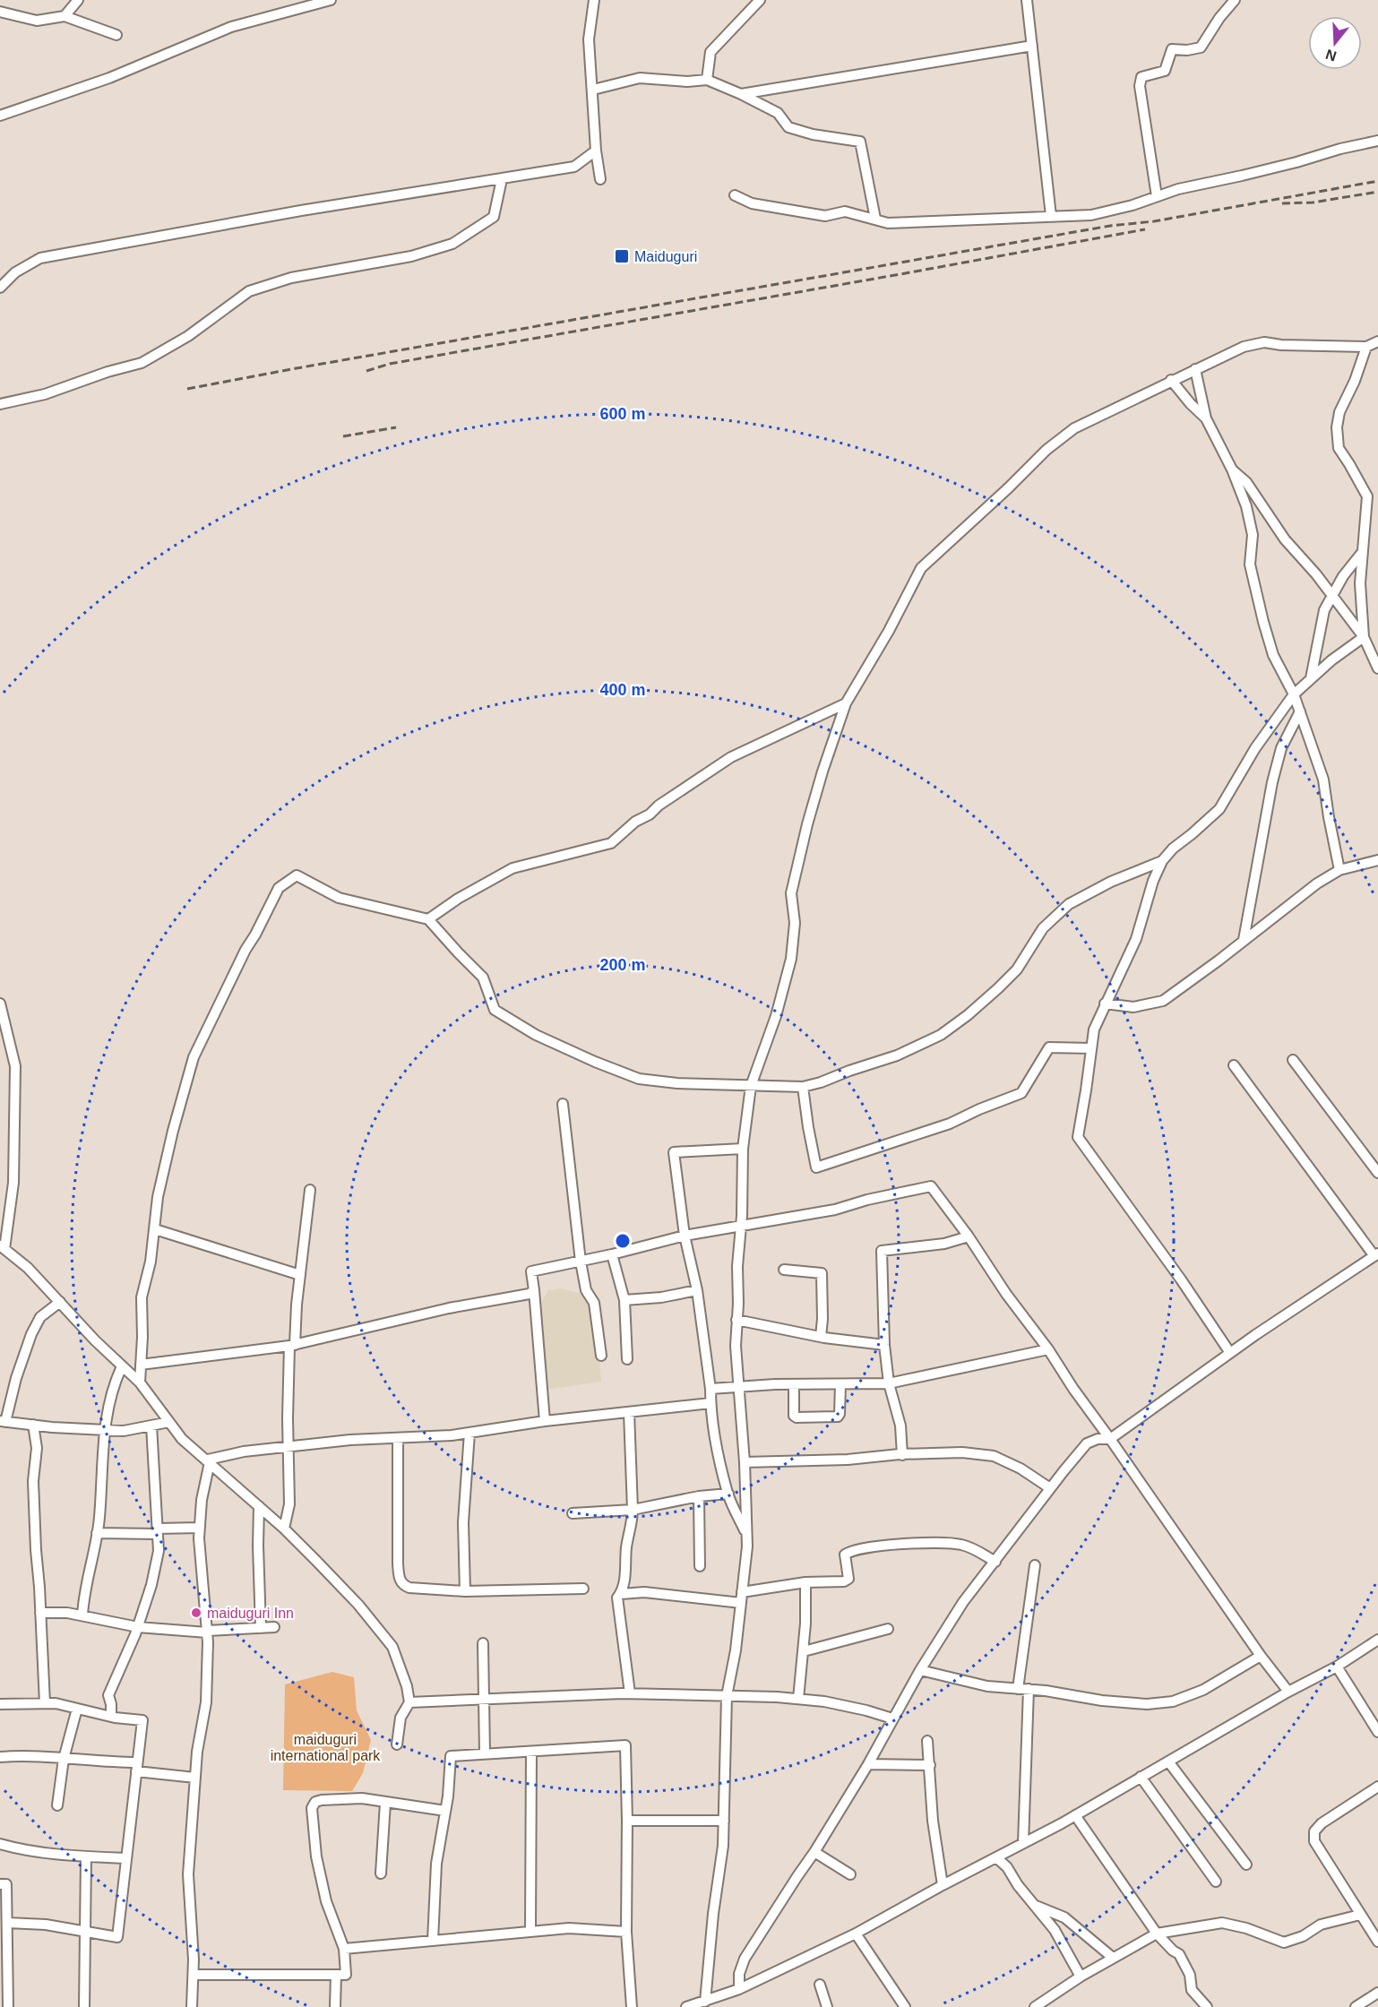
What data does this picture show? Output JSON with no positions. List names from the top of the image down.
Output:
{
  "parks": ["maiduguri international park"],
  "places": {
    "transit": ["Maiduguri"],
    "other": ["maiduguri Inn"]
  },
  "north": "bottom",
  "rings": ["600 m", "400 m", "200 m"]
}
